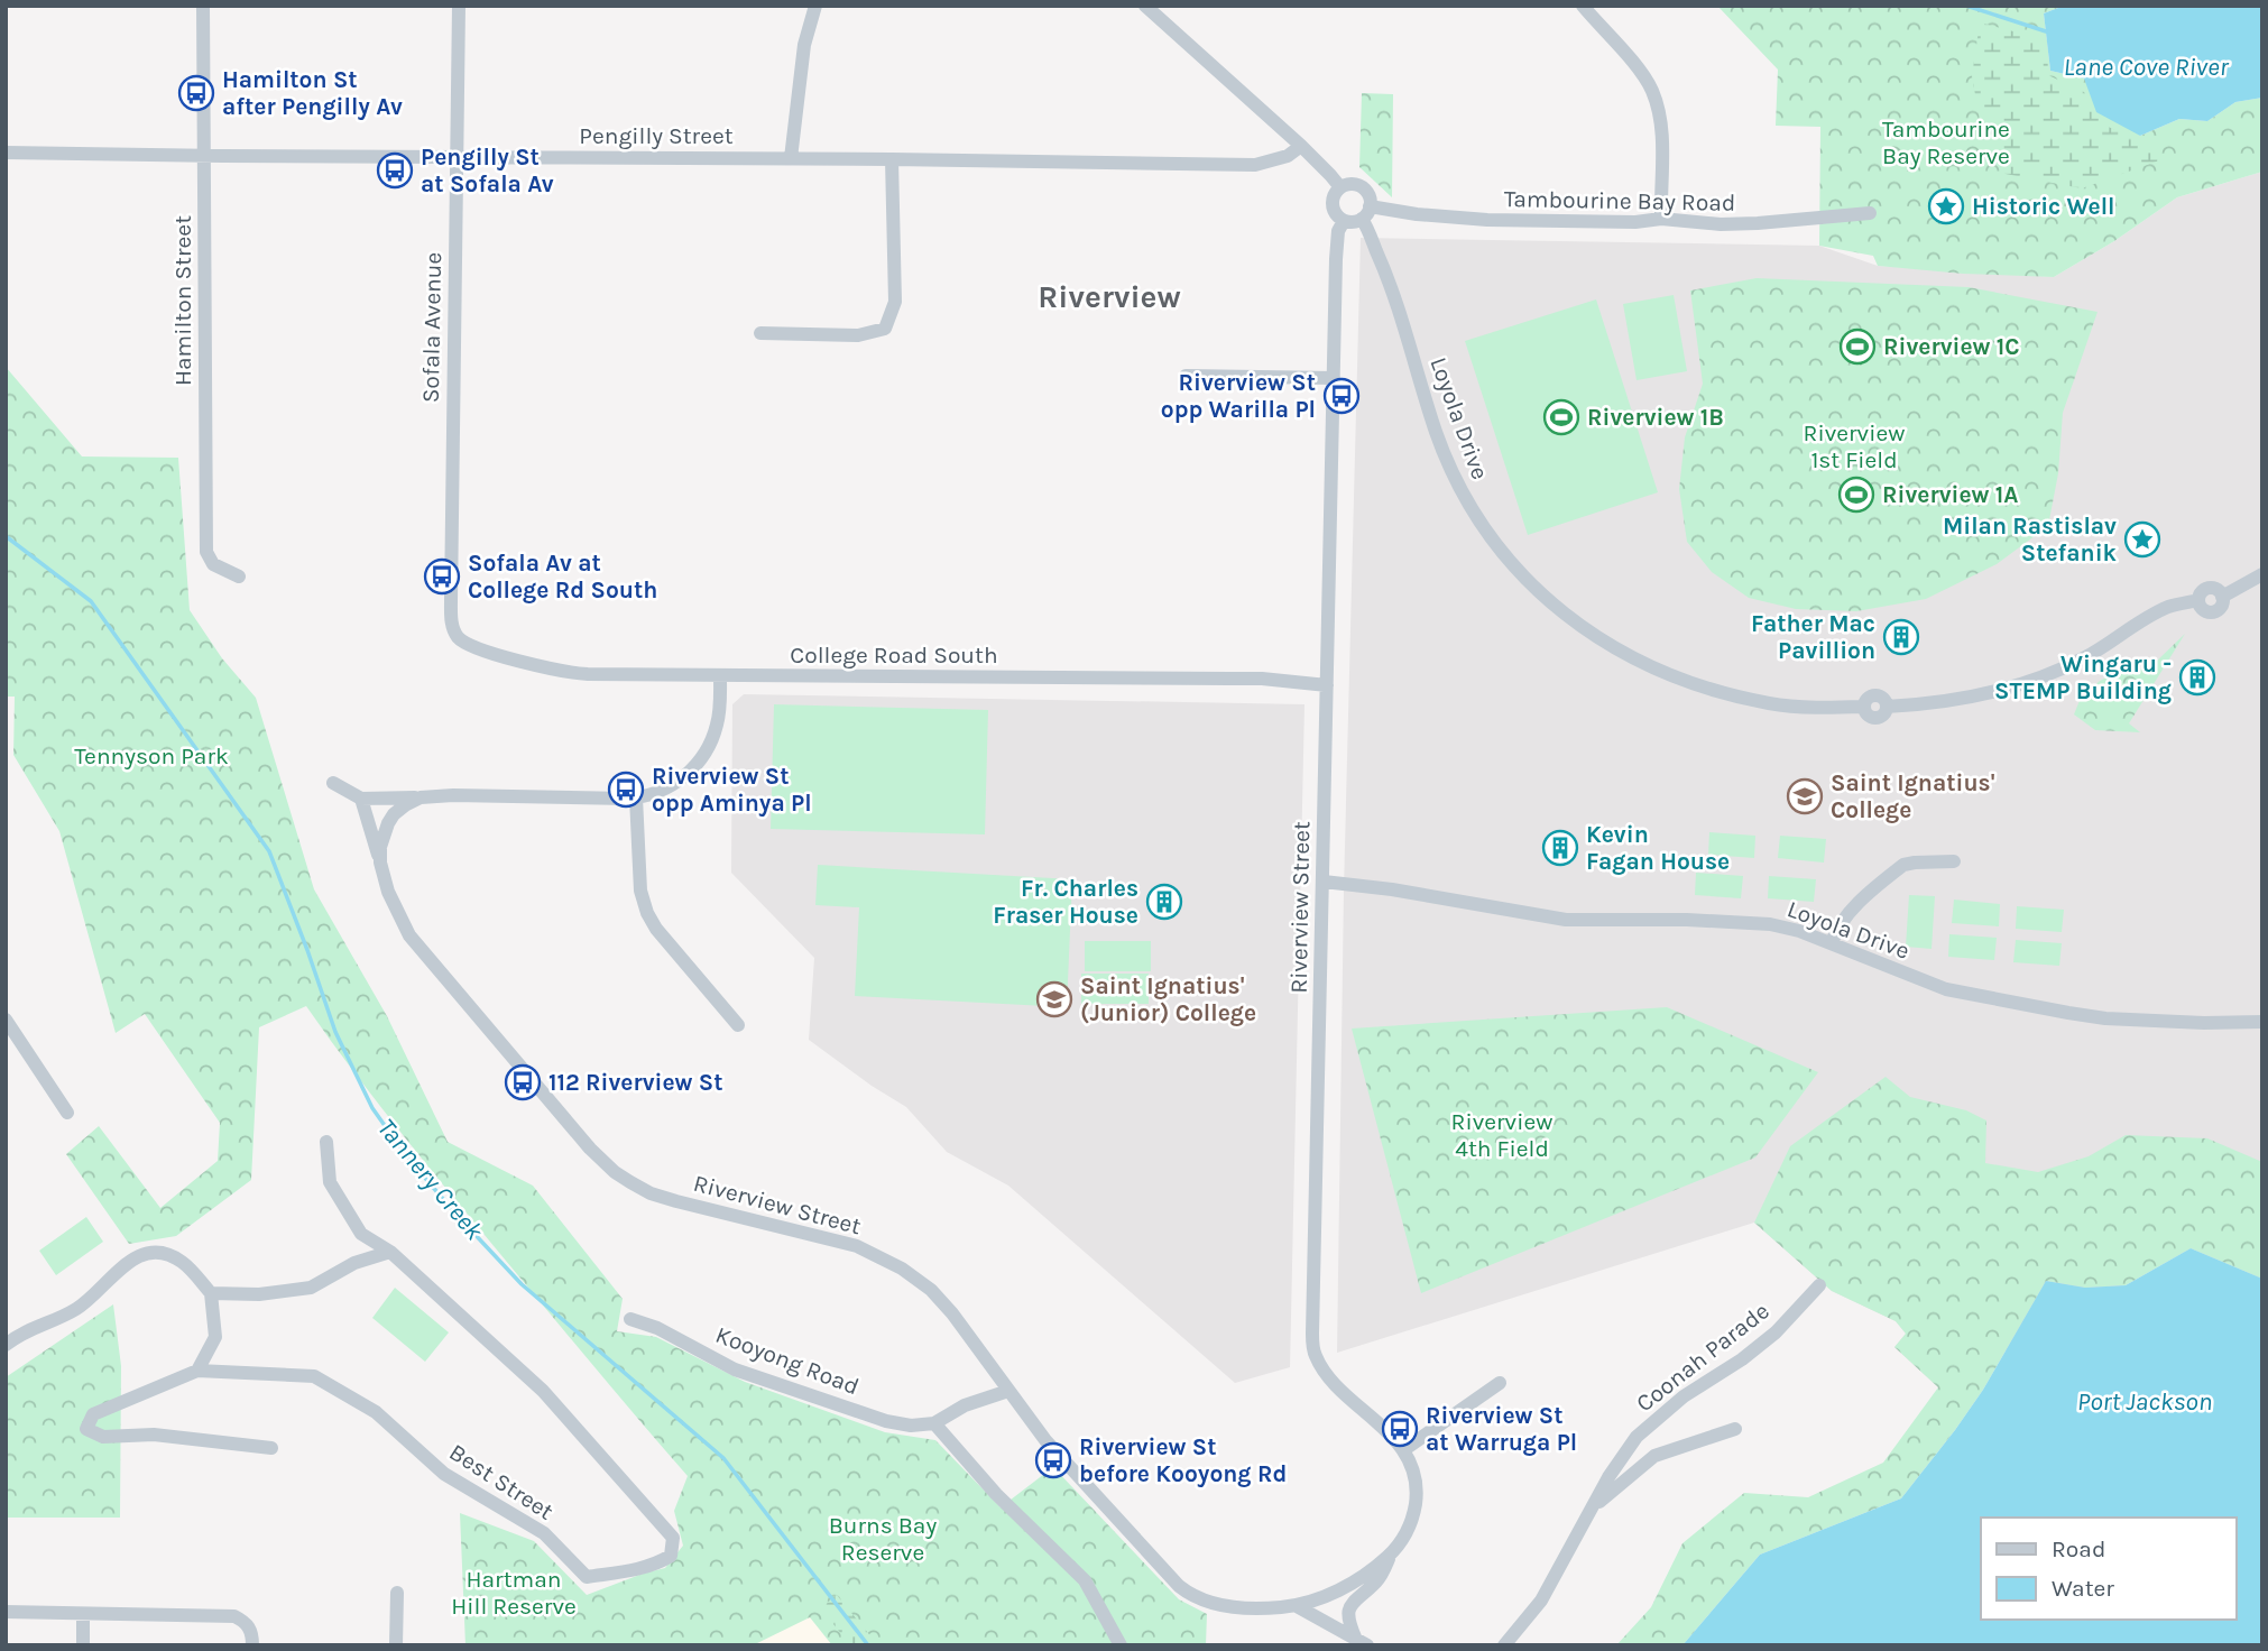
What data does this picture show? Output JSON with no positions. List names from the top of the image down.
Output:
{
  "streets": {
    "street": [
      "Pengilly Street",
      "Tambourine Bay Road",
      "Hamilton Street",
      "Sofala Avenue",
      "Loyola Drive",
      "College Road South",
      "Riverview Street",
      "Coonah Parade",
      "Kooyong Road",
      "Best Street"
    ]
  },
  "crossings": [
    ["Pengilly Street", "Hamilton Street"],
    ["Pengilly Street", "Sofala Avenue"],
    ["Tambourine Bay Road", "Loyola Drive"],
    ["Tambourine Bay Road", "Riverview Street"],
    ["Sofala Avenue", "College Road South"],
    ["Loyola Drive", "Riverview Street"],
    ["College Road South", "Riverview Street"]
  ],
  "districts": ["Riverview"],
  "water": ["Lane Cove River", "Tannery Creek", "Port Jackson"],
  "parks": [
    "Tambourine Bay Reserve",
    "Riverview 1st Field",
    "Tennyson Park",
    "Riverview 4th Field",
    "Burns Bay Reserve",
    "Hartman Hill Reserve"
  ],
  "places": {
    "bus stop": [
      "Hamilton St after Pengilly Av",
      "Pengilly St at Sofala Av",
      "Riverview St opp Warilla Pl",
      "Sofala Av at College Rd South",
      "Riverview St opp Aminya Pl",
      "112 Riverview St",
      "Riverview St at Warruga Pl",
      "Riverview St before Kooyong Rd"
    ],
    "place": ["Historic Well", "Milan Rastislav Stefanik"],
    "sports": ["Riverview 1C", "Riverview 1B", "Riverview 1A"],
    "building": [
      "Father Mac Pavillion",
      "Wingaru - STEMP Building",
      "Kevin Fagan House",
      "Fr. Charles Fraser House"
    ],
    "school or university": ["Saint Ignatius' College", "Saint Ignatius' (Junior) College"]
  },
  "legend": ["Road", "Water"]
}
